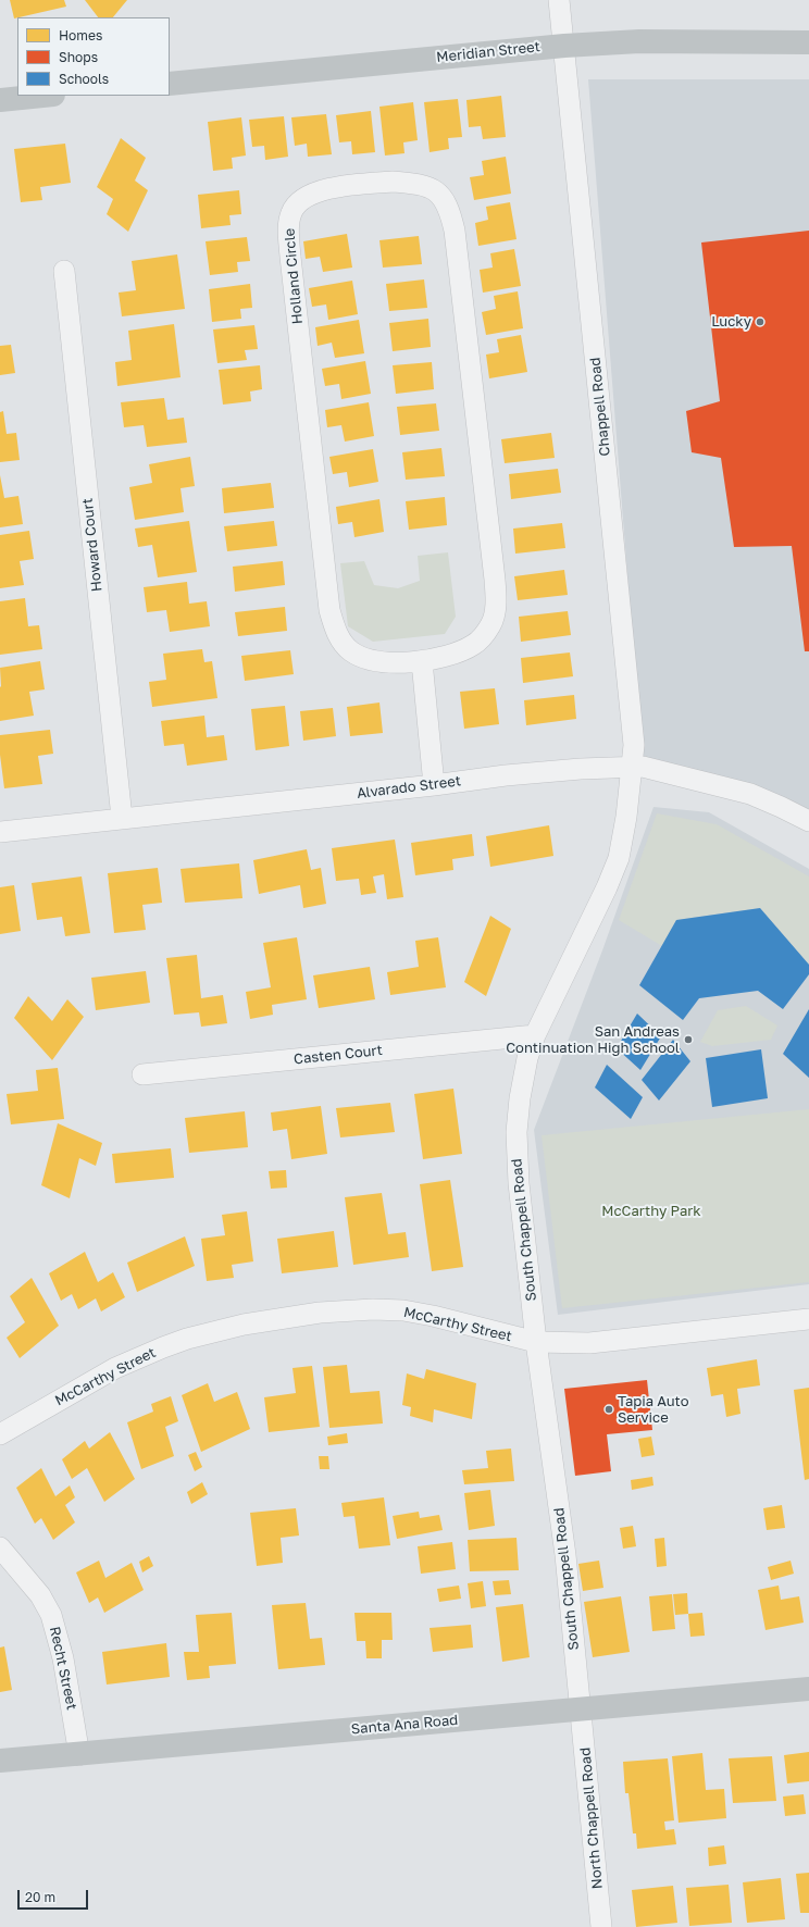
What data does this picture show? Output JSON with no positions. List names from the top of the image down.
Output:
{
  "streets": {
    "street": [
      "Meridian Street",
      "Holland Circle",
      "Chappell Road",
      "Howard Court",
      "Alvarado Street",
      "Casten Court",
      "South Chappell Road",
      "McCarthy Street",
      "Recht Street",
      "Santa Ana Road",
      "North Chappell Road"
    ]
  },
  "crossings": [
    ["Meridian Street", "Chappell Road"],
    ["Chappell Road", "Alvarado Street"],
    ["Chappell Road", "South Chappell Road"],
    ["Howard Court", "Alvarado Street"],
    ["Alvarado Street", "South Chappell Road"],
    ["Casten Court", "South Chappell Road"],
    ["South Chappell Road", "McCarthy Street"],
    ["South Chappell Road", "Santa Ana Road"],
    ["South Chappell Road", "North Chappell Road"],
    ["Recht Street", "Santa Ana Road"],
    ["Santa Ana Road", "North Chappell Road"]
  ],
  "parks": ["McCarthy Park"],
  "places": ["Lucky", "San Andreas Continuation High School", "Tapia Auto Service"],
  "legend": ["Homes", "Shops", "Schools"],
  "scale_bar": "20 m"
}
